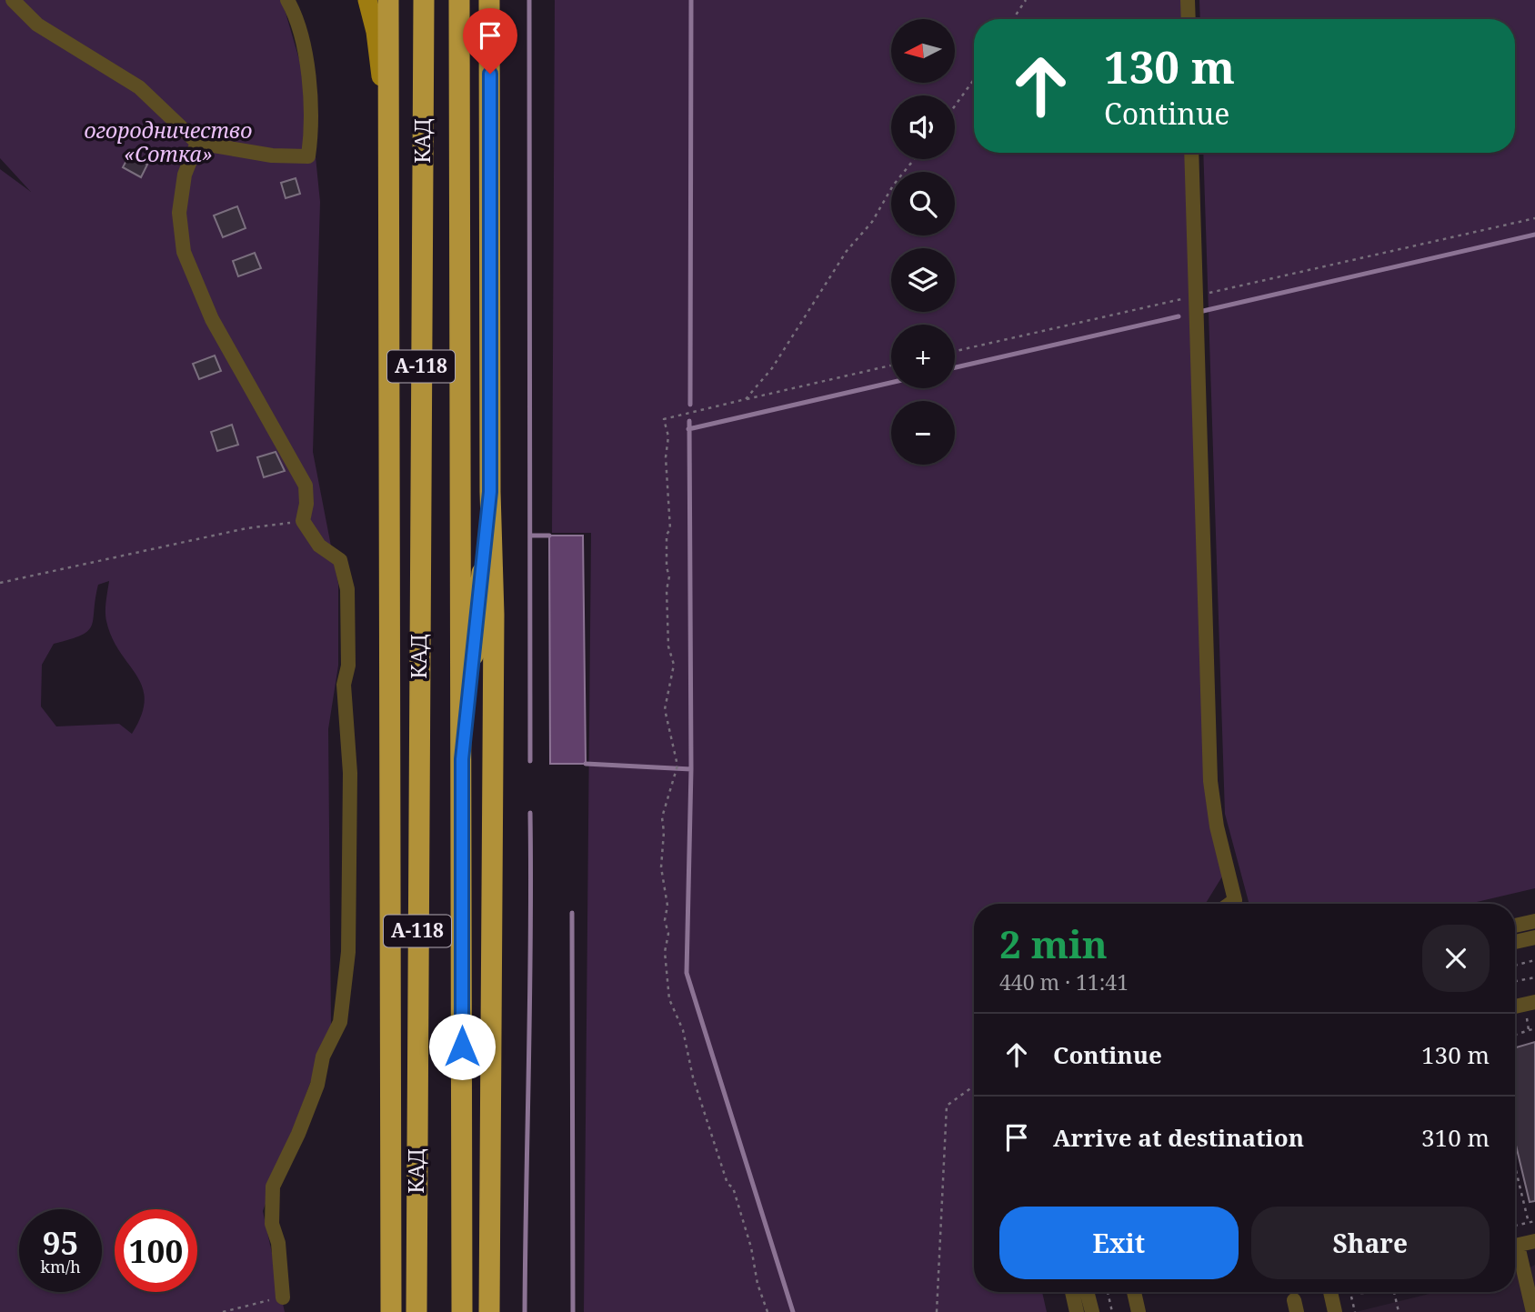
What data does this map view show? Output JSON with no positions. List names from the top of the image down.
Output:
{
  "streets": {
    "highway": ["КАД", "А-118"]
  },
  "parks": ["огородничество «Сотка»"],
  "north": "left",
  "page": {
    "map_buttons": ["+", "−"],
    "turn": ["130 m", "Continue"],
    "heading": ["2 min", "440 m · 11:41"],
    "list": [
      {
        "name": "Continue",
        "value": "130 m"
      },
      {
        "name": "Arrive at destination",
        "value": "310 m"
      }
    ],
    "buttons": ["Exit", "Share"],
    "speed": "95 km/h",
    "limit": "100"
  }
}
